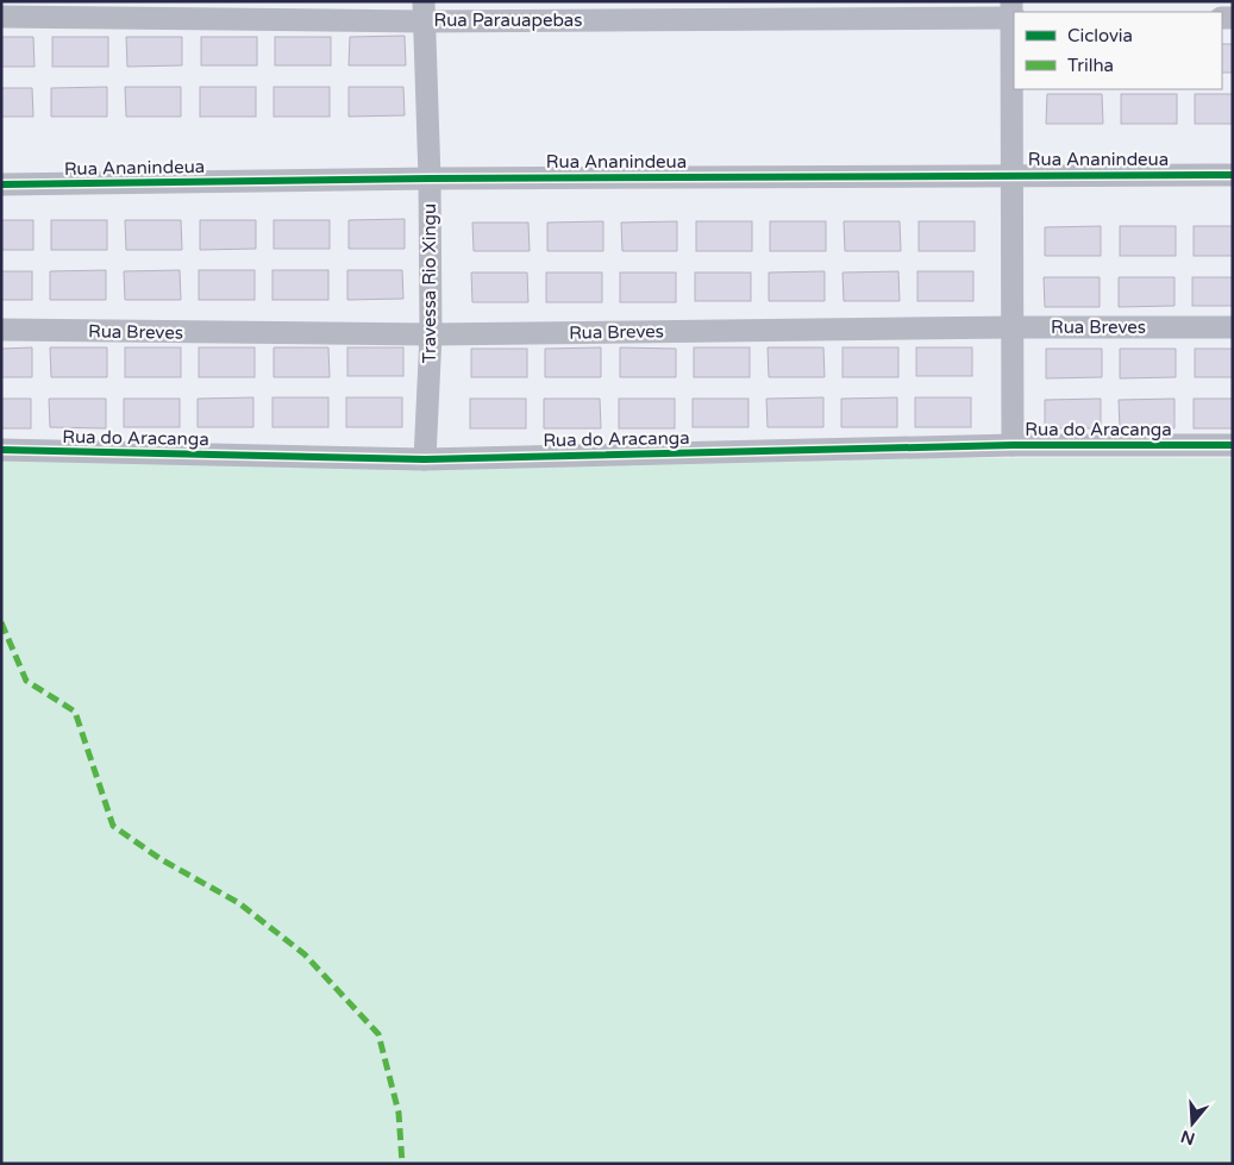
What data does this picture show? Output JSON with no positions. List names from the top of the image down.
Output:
{
  "streets": {
    "street": [
      "Rua Parauapebas",
      "Rua Ananindeua",
      "Travessa Rio Xingu",
      "Rua Breves",
      "Rua do Aracanga"
    ]
  },
  "crossings": [
    ["Rua Parauapebas", "Travessa Rio Xingu"],
    ["Rua Ananindeua", "Travessa Rio Xingu"],
    ["Travessa Rio Xingu", "Rua Breves"],
    ["Travessa Rio Xingu", "Rua do Aracanga"]
  ],
  "legend": ["Ciclovia", "Trilha"],
  "north": "bottom"
}
